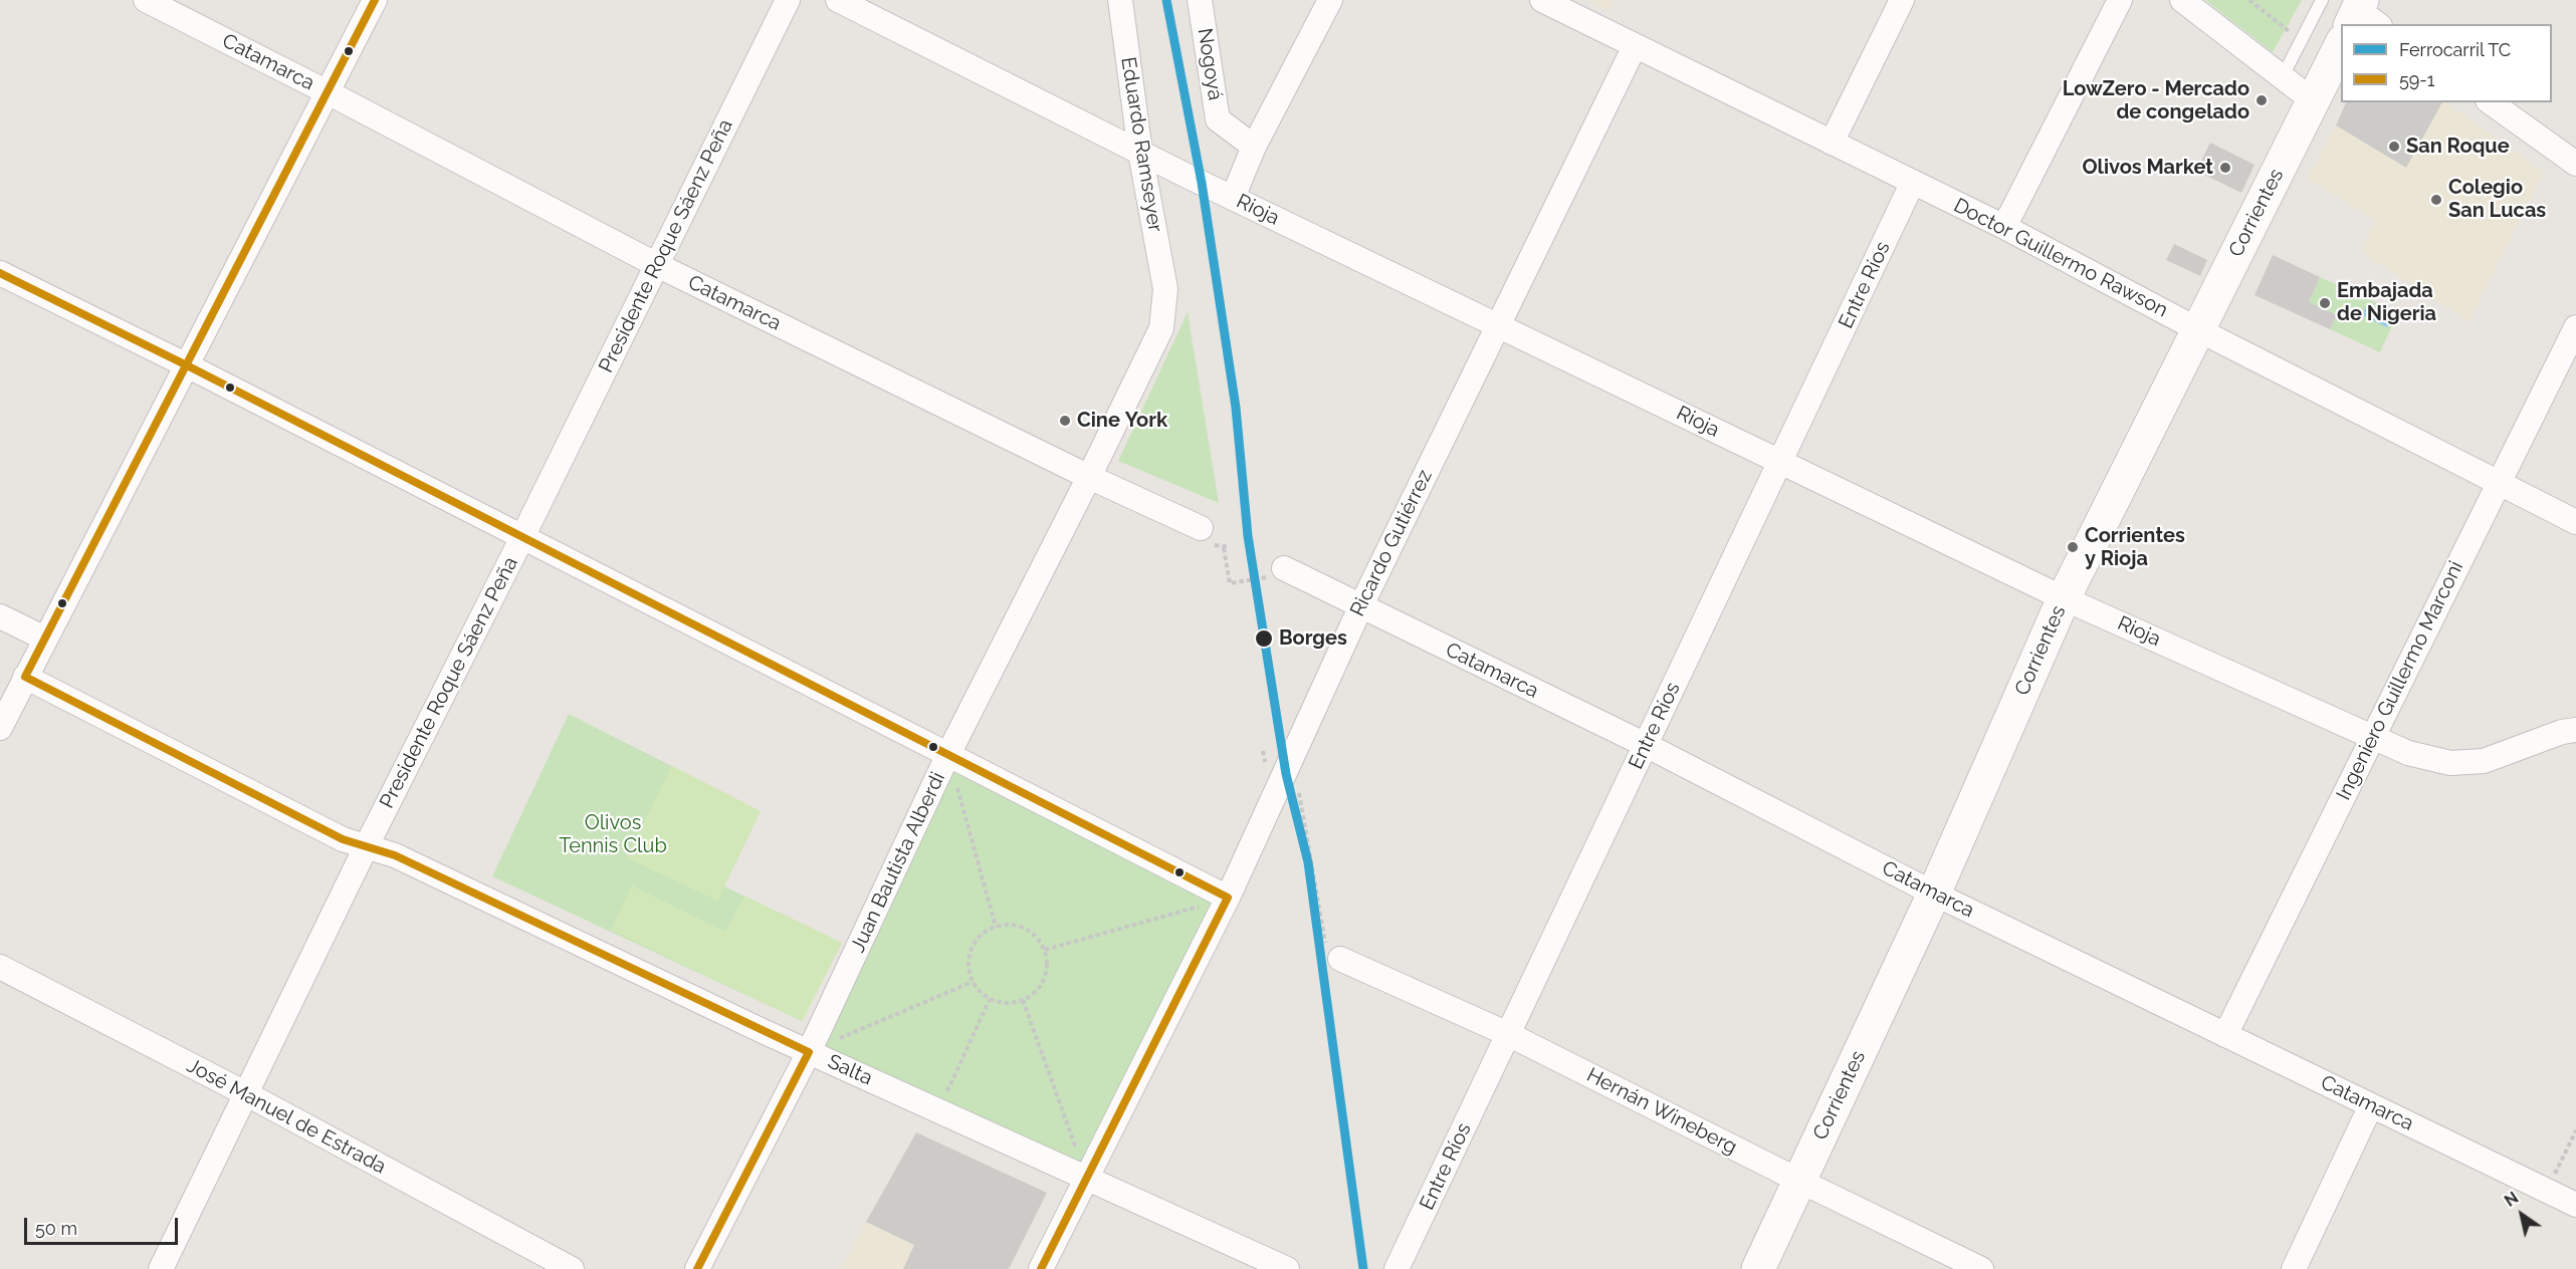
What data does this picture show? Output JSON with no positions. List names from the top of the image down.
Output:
{
  "streets": {
    "street": [
      "Catamarca",
      "Nogoyá",
      "Eduardo Ramseyer",
      "Rioja",
      "Corrientes",
      "Presidente Roque Sáenz Peña",
      "Doctor Guillermo Rawson",
      "Entre Ríos",
      "Ricardo Gutiérrez",
      "Ingeniero Guillermo Marconi",
      "Juan Bautista Alberdi",
      "Salta",
      "Hernán Wineberg",
      "José Manuel de Estrada"
    ]
  },
  "crossings": [
    ["Catamarca", "Corrientes"],
    ["Catamarca", "Presidente Roque Sáenz Peña"],
    ["Catamarca", "Entre Ríos"],
    ["Catamarca", "Ricardo Gutiérrez"],
    ["Catamarca", "Ingeniero Guillermo Marconi"],
    ["Catamarca", "Juan Bautista Alberdi"],
    ["Eduardo Ramseyer", "Rioja"],
    ["Eduardo Ramseyer", "Juan Bautista Alberdi"],
    ["Rioja", "Corrientes"],
    ["Rioja", "Entre Ríos"],
    ["Rioja", "Ricardo Gutiérrez"],
    ["Rioja", "Ingeniero Guillermo Marconi"],
    ["Corrientes", "Doctor Guillermo Rawson"],
    ["Corrientes", "Hernán Wineberg"],
    ["Presidente Roque Sáenz Peña", "Salta"],
    ["Presidente Roque Sáenz Peña", "José Manuel de Estrada"],
    ["Doctor Guillermo Rawson", "Entre Ríos"],
    ["Doctor Guillermo Rawson", "Ricardo Gutiérrez"],
    ["Doctor Guillermo Rawson", "Ingeniero Guillermo Marconi"],
    ["Entre Ríos", "Hernán Wineberg"],
    ["Ricardo Gutiérrez", "Salta"],
    ["Juan Bautista Alberdi", "Salta"]
  ],
  "parks": ["Olivos Tennis Club"],
  "places": [
    "LowZero - Mercado de congelado",
    "San Roque",
    "Olivos Market",
    "Colegio San Lucas",
    "Embajada de Nigeria",
    "Cine York",
    "Corrientes y Rioja",
    "Borges"
  ],
  "lines": ["rail line TC", "transit line 59-1"],
  "legend": ["Ferrocarril TC", "59-1"],
  "scale_bar": "50 m",
  "north": "top left"
}
